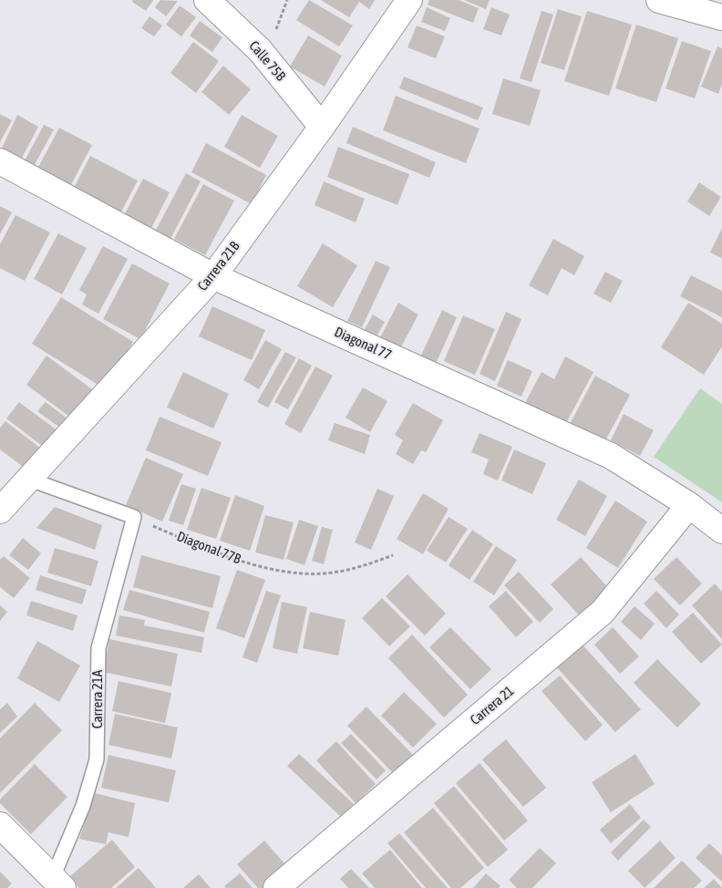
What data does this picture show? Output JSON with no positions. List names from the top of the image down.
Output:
{
  "streets": {
    "street": [
      "Calle 75B",
      "Carrera 21B",
      "Diagonal 77",
      "Carrera 21"
    ],
    "lane": ["Carrera 21A"],
    "path": ["Diagonal 77B"]
  },
  "crossings": [
    ["Calle 75B", "Carrera 21B"],
    ["Carrera 21B", "Diagonal 77"],
    ["Diagonal 77", "Carrera 21"],
    ["Diagonal 77B", "Carrera 21A"]
  ]
}
